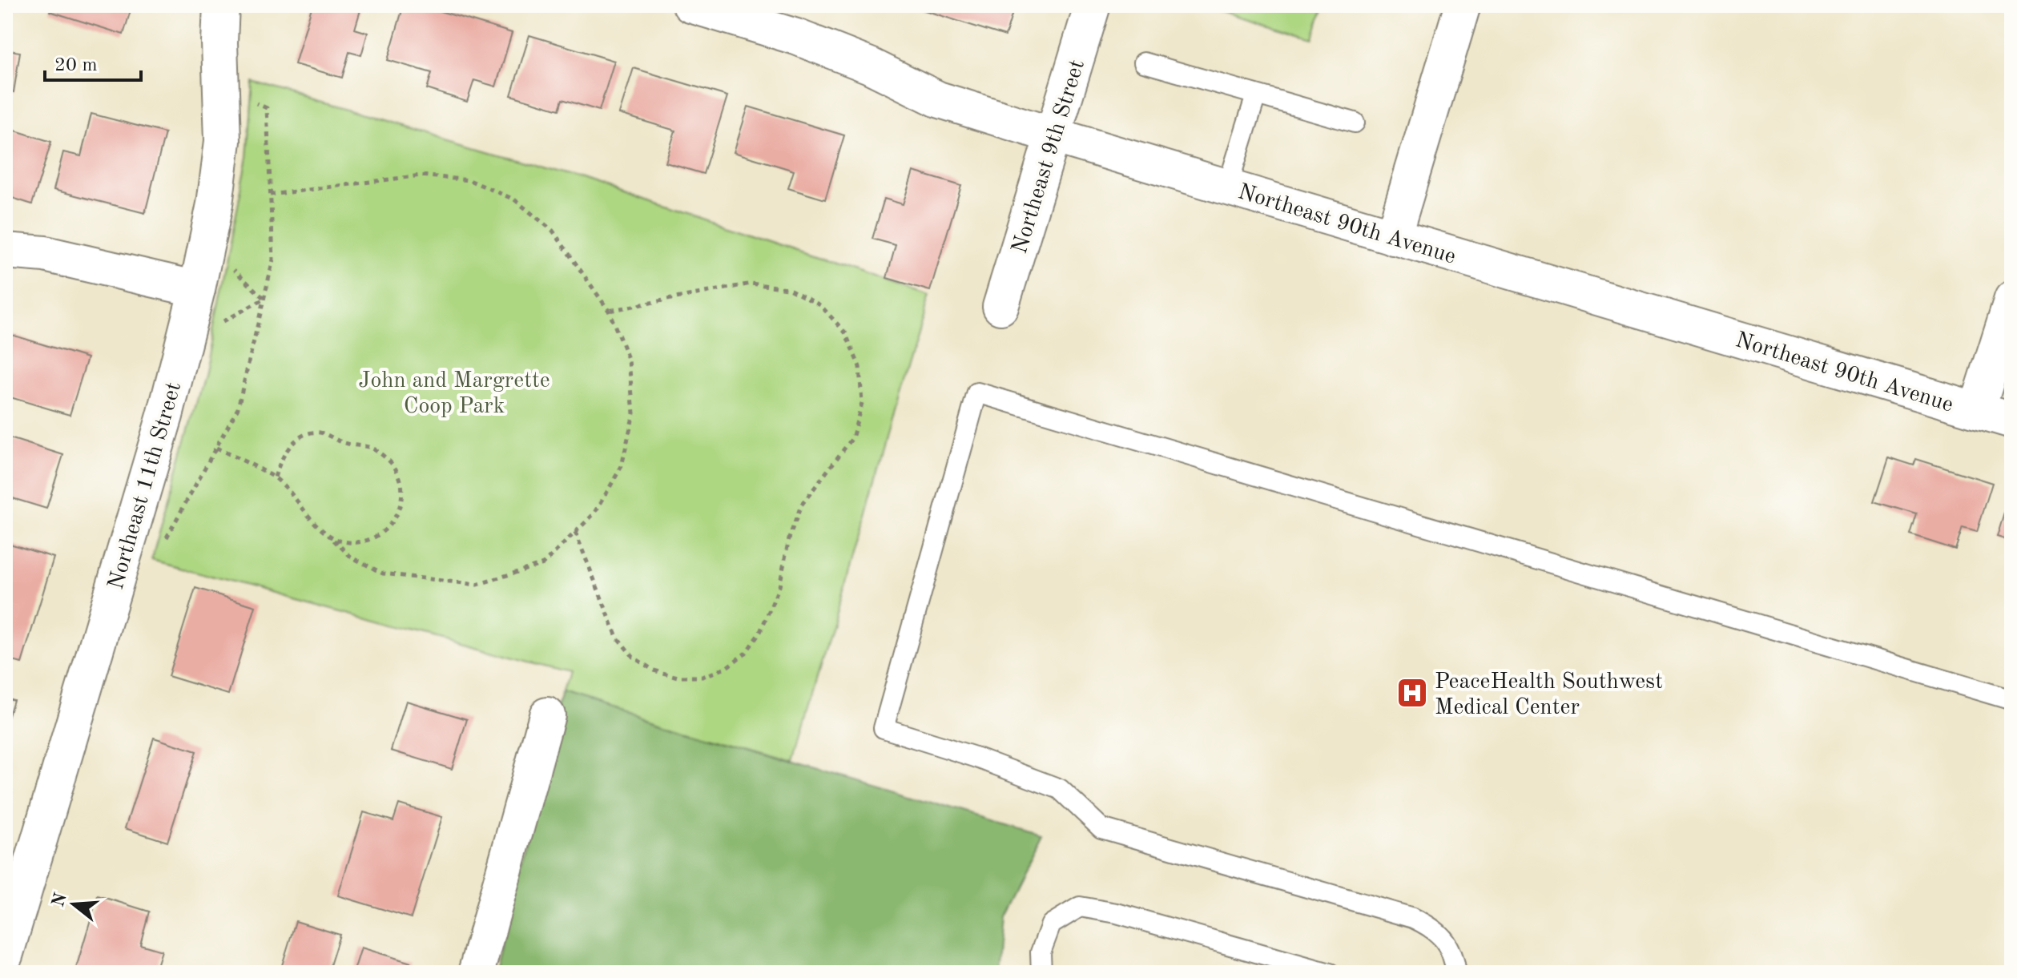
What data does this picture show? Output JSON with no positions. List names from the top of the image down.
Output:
{
  "streets": {
    "street": ["Northeast 9th Street", "Northeast 90th Avenue", "Northeast 11th Street"]
  },
  "crossings": [
    ["Northeast 9th Street", "Northeast 90th Avenue"]
  ],
  "parks": ["John and Margrette Coop Park"],
  "places": {
    "hospital": ["PeaceHealth Southwest Medical Center"]
  },
  "scale_bar": "20 m",
  "north": "left"
}
